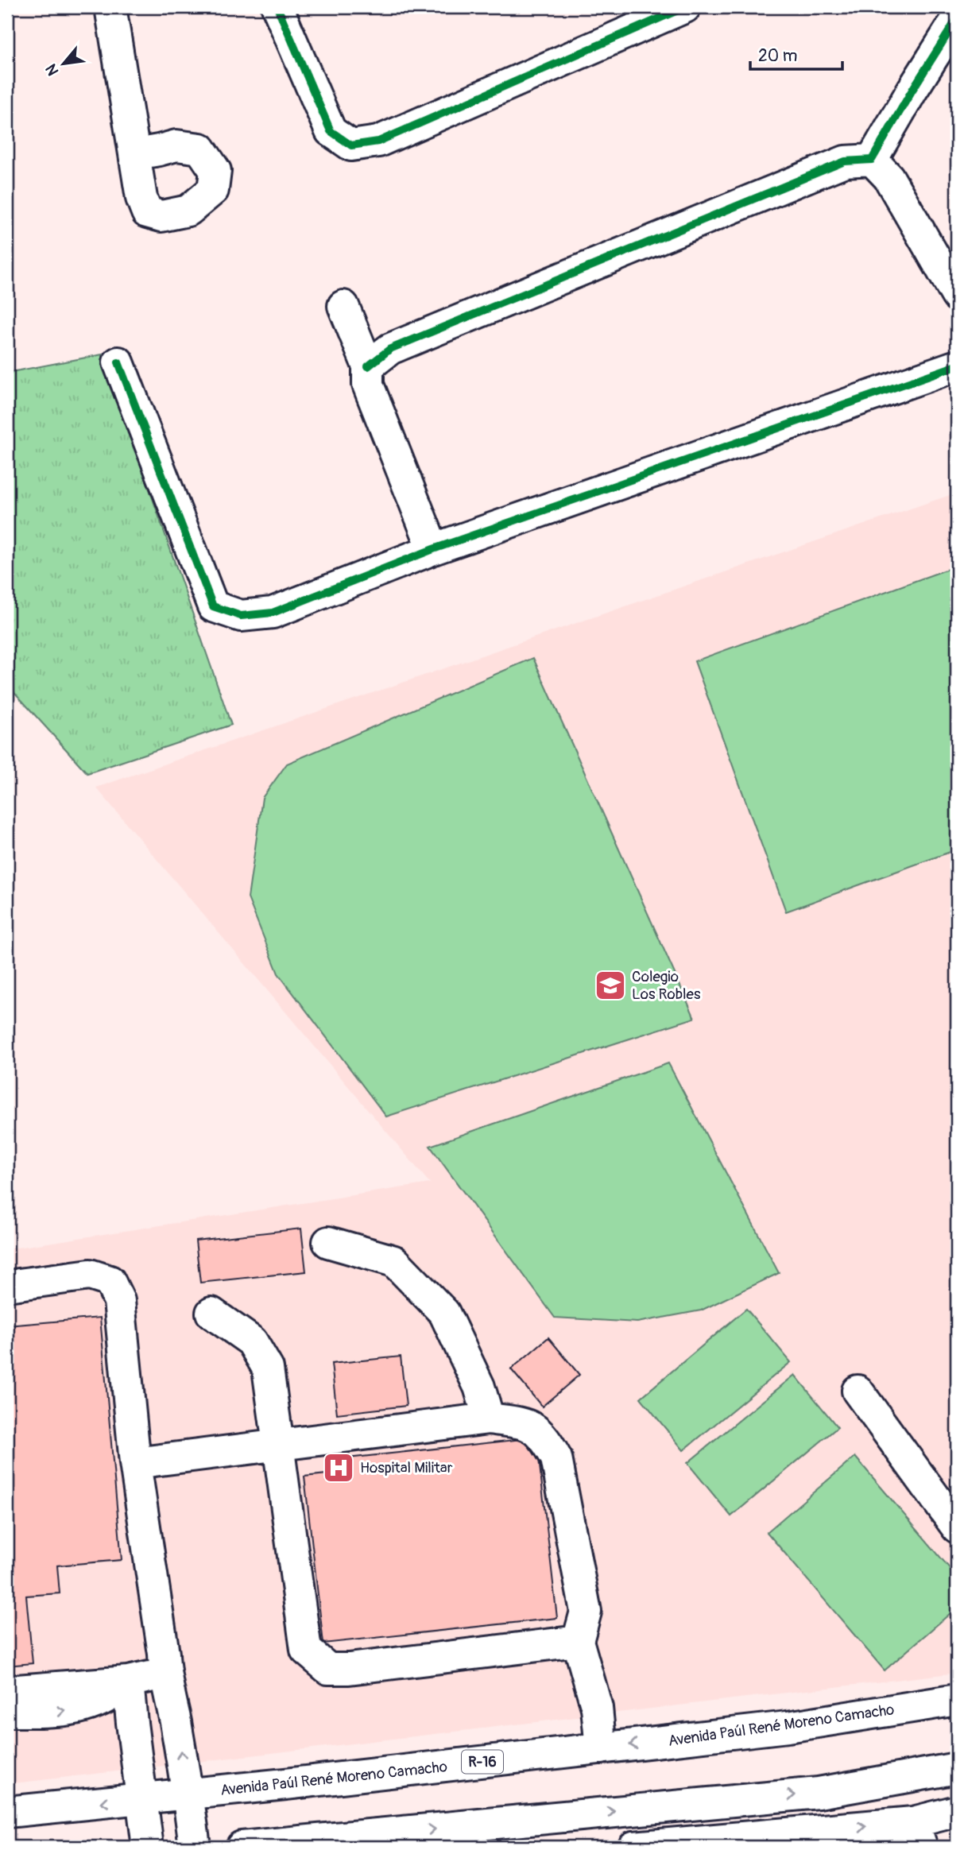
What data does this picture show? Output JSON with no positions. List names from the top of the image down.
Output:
{
  "streets": {
    "street": ["Avenida Paúl René Moreno Camacho", "R-16"]
  },
  "places": {
    "school or university": ["Colegio Los Robles"],
    "hospital": ["Hospital Militar"]
  },
  "scale_bar": "20 m",
  "north": "bottom left"
}
